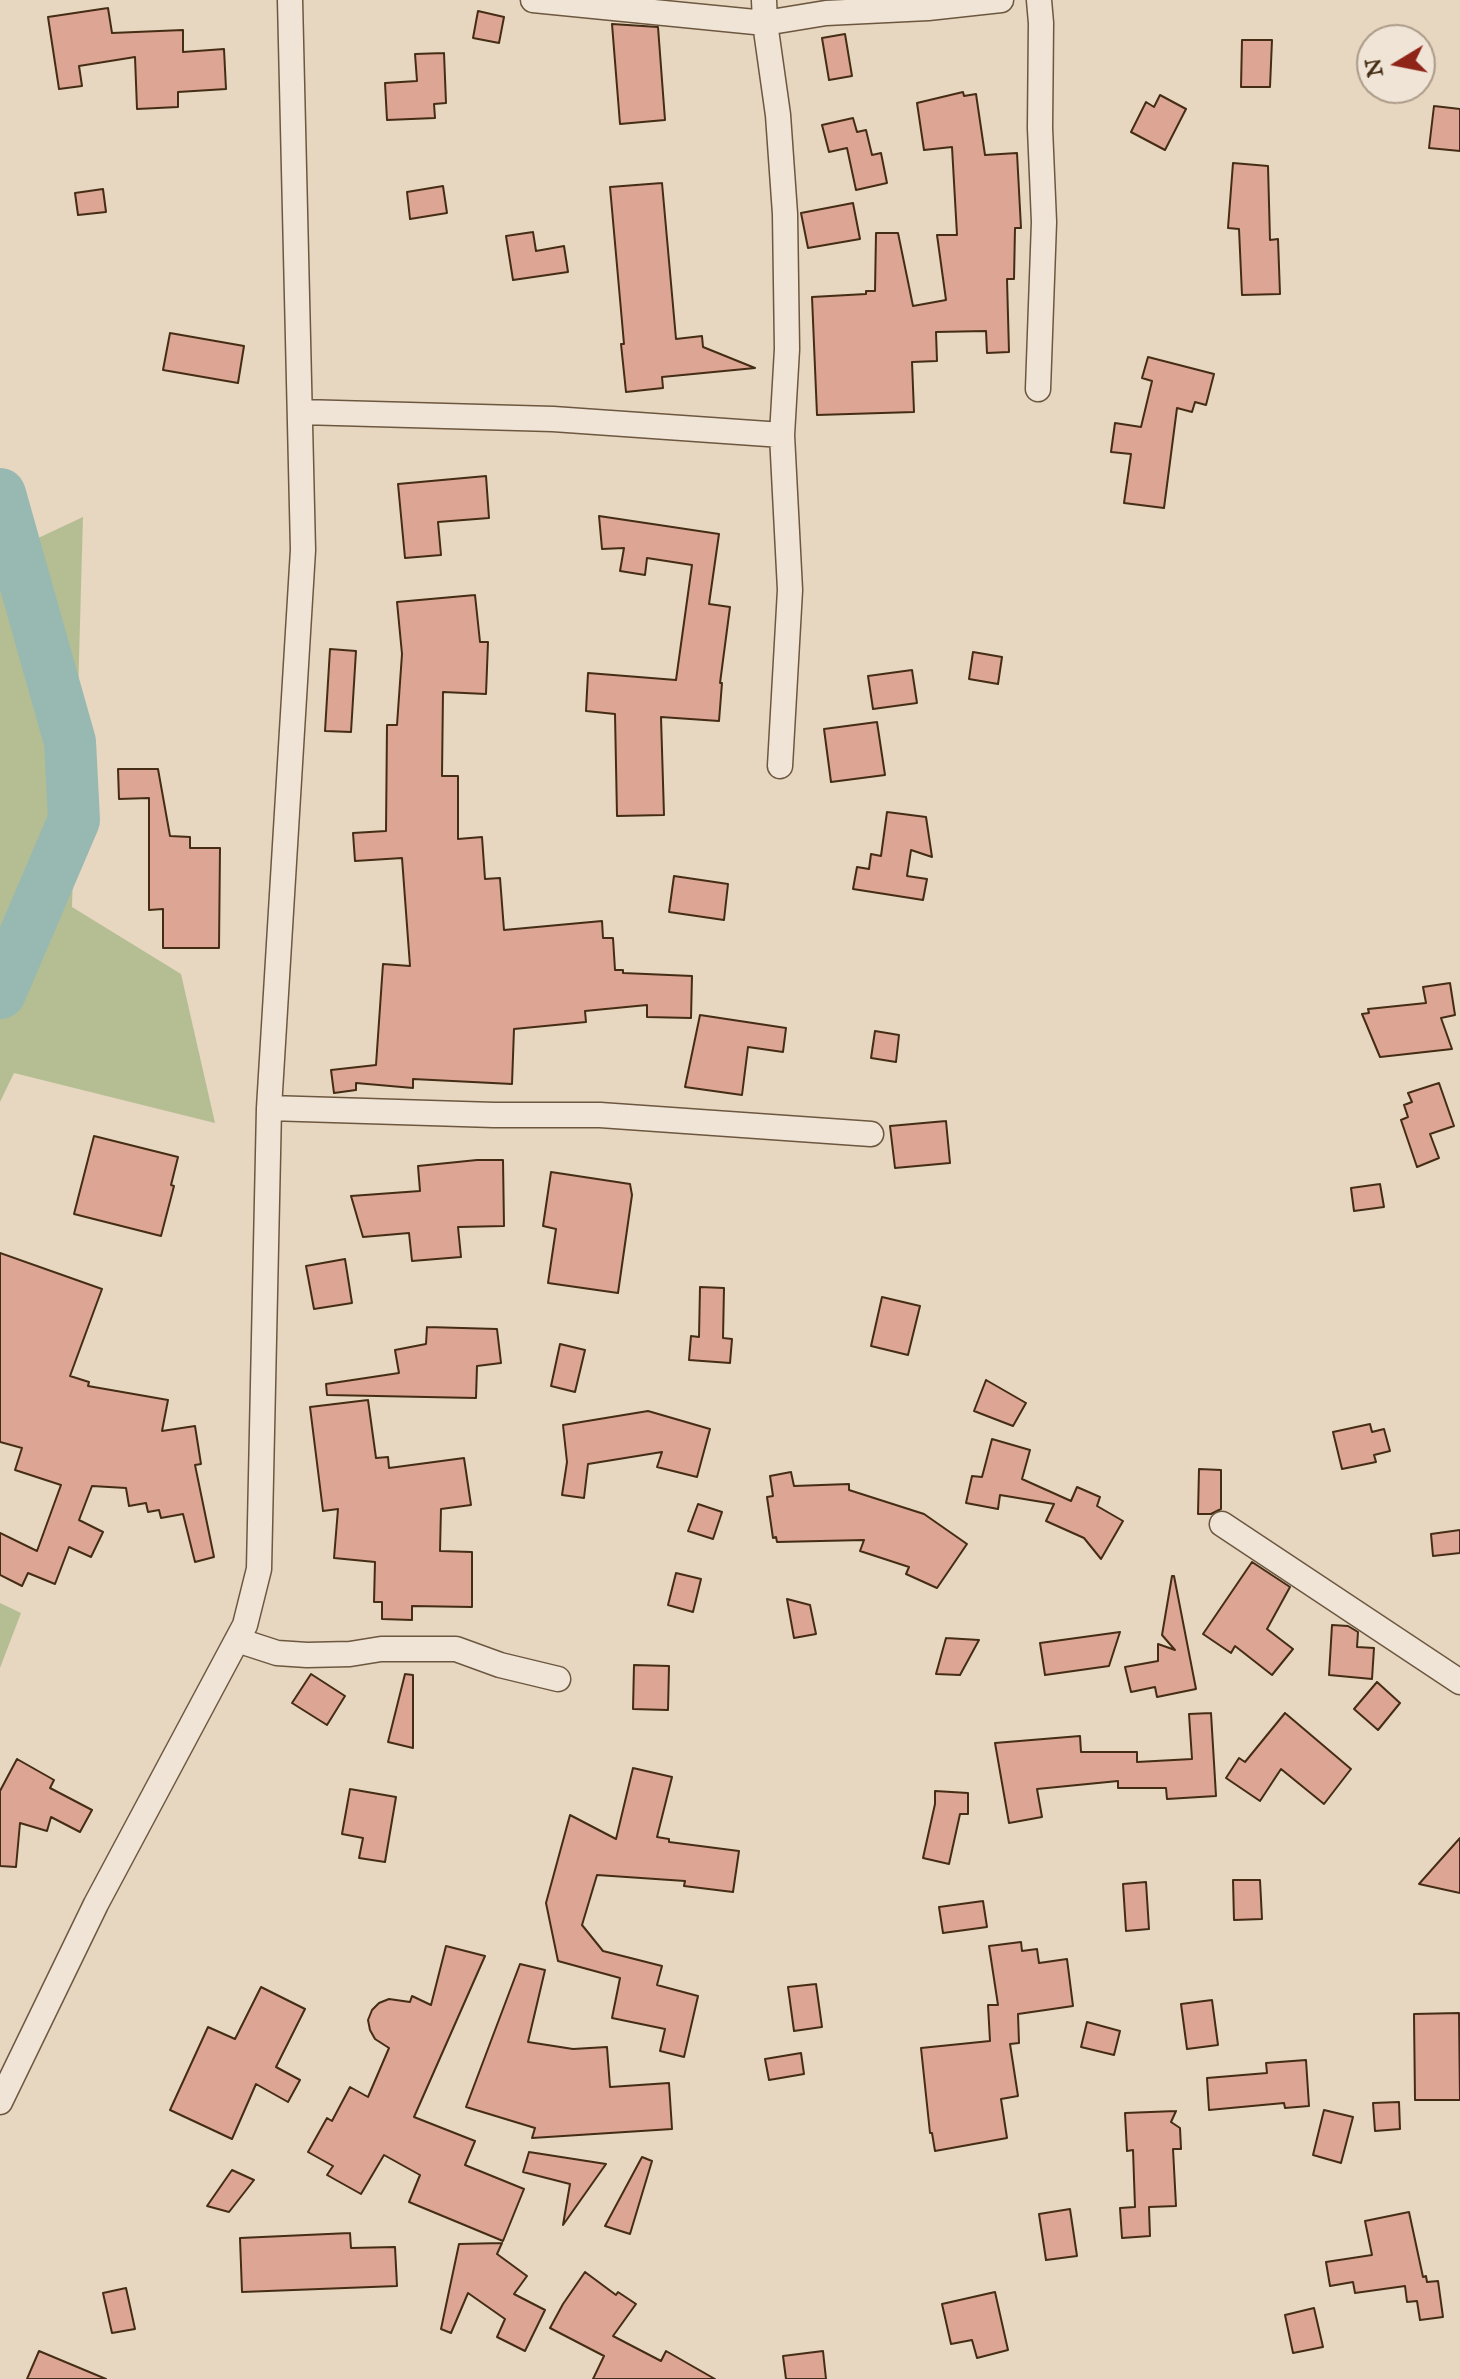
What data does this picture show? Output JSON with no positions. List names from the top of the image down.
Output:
{
  "north": "left"
}
